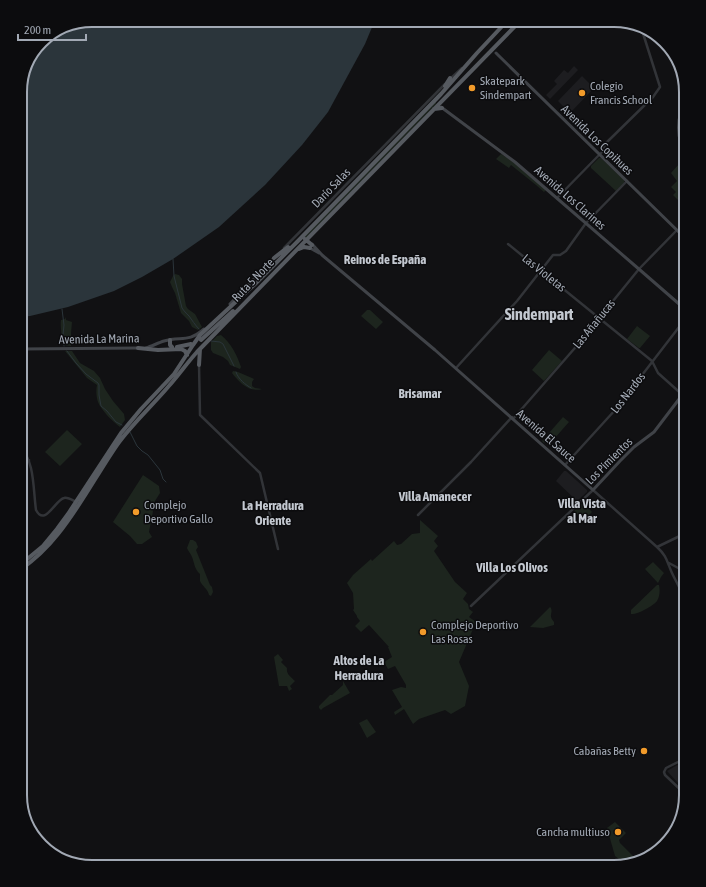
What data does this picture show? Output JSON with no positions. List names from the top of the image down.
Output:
{
  "streets": {
    "highway": ["Ruta 5 Norte"],
    "main road": [
      "Avenida Los Copihues",
      "Darío Salas",
      "Avenida Los Clarines",
      "Avenida La Marina",
      "Avenida El Sauce",
      "Los Pimientos"
    ],
    "street": ["Las Violetas", "Las Añañucas", "Los Nardos"]
  },
  "crossings": [
    ["Avenida Los Copihues", "Las Añañucas"],
    ["Darío Salas", "Ruta 5 Norte"],
    ["Darío Salas", "Avenida La Marina"],
    ["Avenida Los Clarines", "Ruta 5 Norte"],
    ["Avenida Los Clarines", "Las Añañucas"],
    ["Las Violetas", "Las Añañucas"],
    ["Las Violetas", "Los Nardos"],
    ["Las Añañucas", "Avenida El Sauce"],
    ["Los Nardos", "Avenida El Sauce"],
    ["Avenida El Sauce", "Los Pimientos"]
  ],
  "districts": [
    "Reinos de España",
    "Sindempart",
    "Brisamar",
    "Villa Amanecer",
    "Villa Vista al Mar",
    "La Herradura Oriente",
    "Villa Los Olivos",
    "Altos de La Herradura"
  ],
  "places": [
    "Skatepark Sindempart",
    "Colegio Francis School",
    "Complejo Deportivo Gallo",
    "Complejo Deportivo Las Rosas",
    "Cabañas Betty",
    "Cancha multiuso"
  ],
  "scale_bar": "200 m"
}
